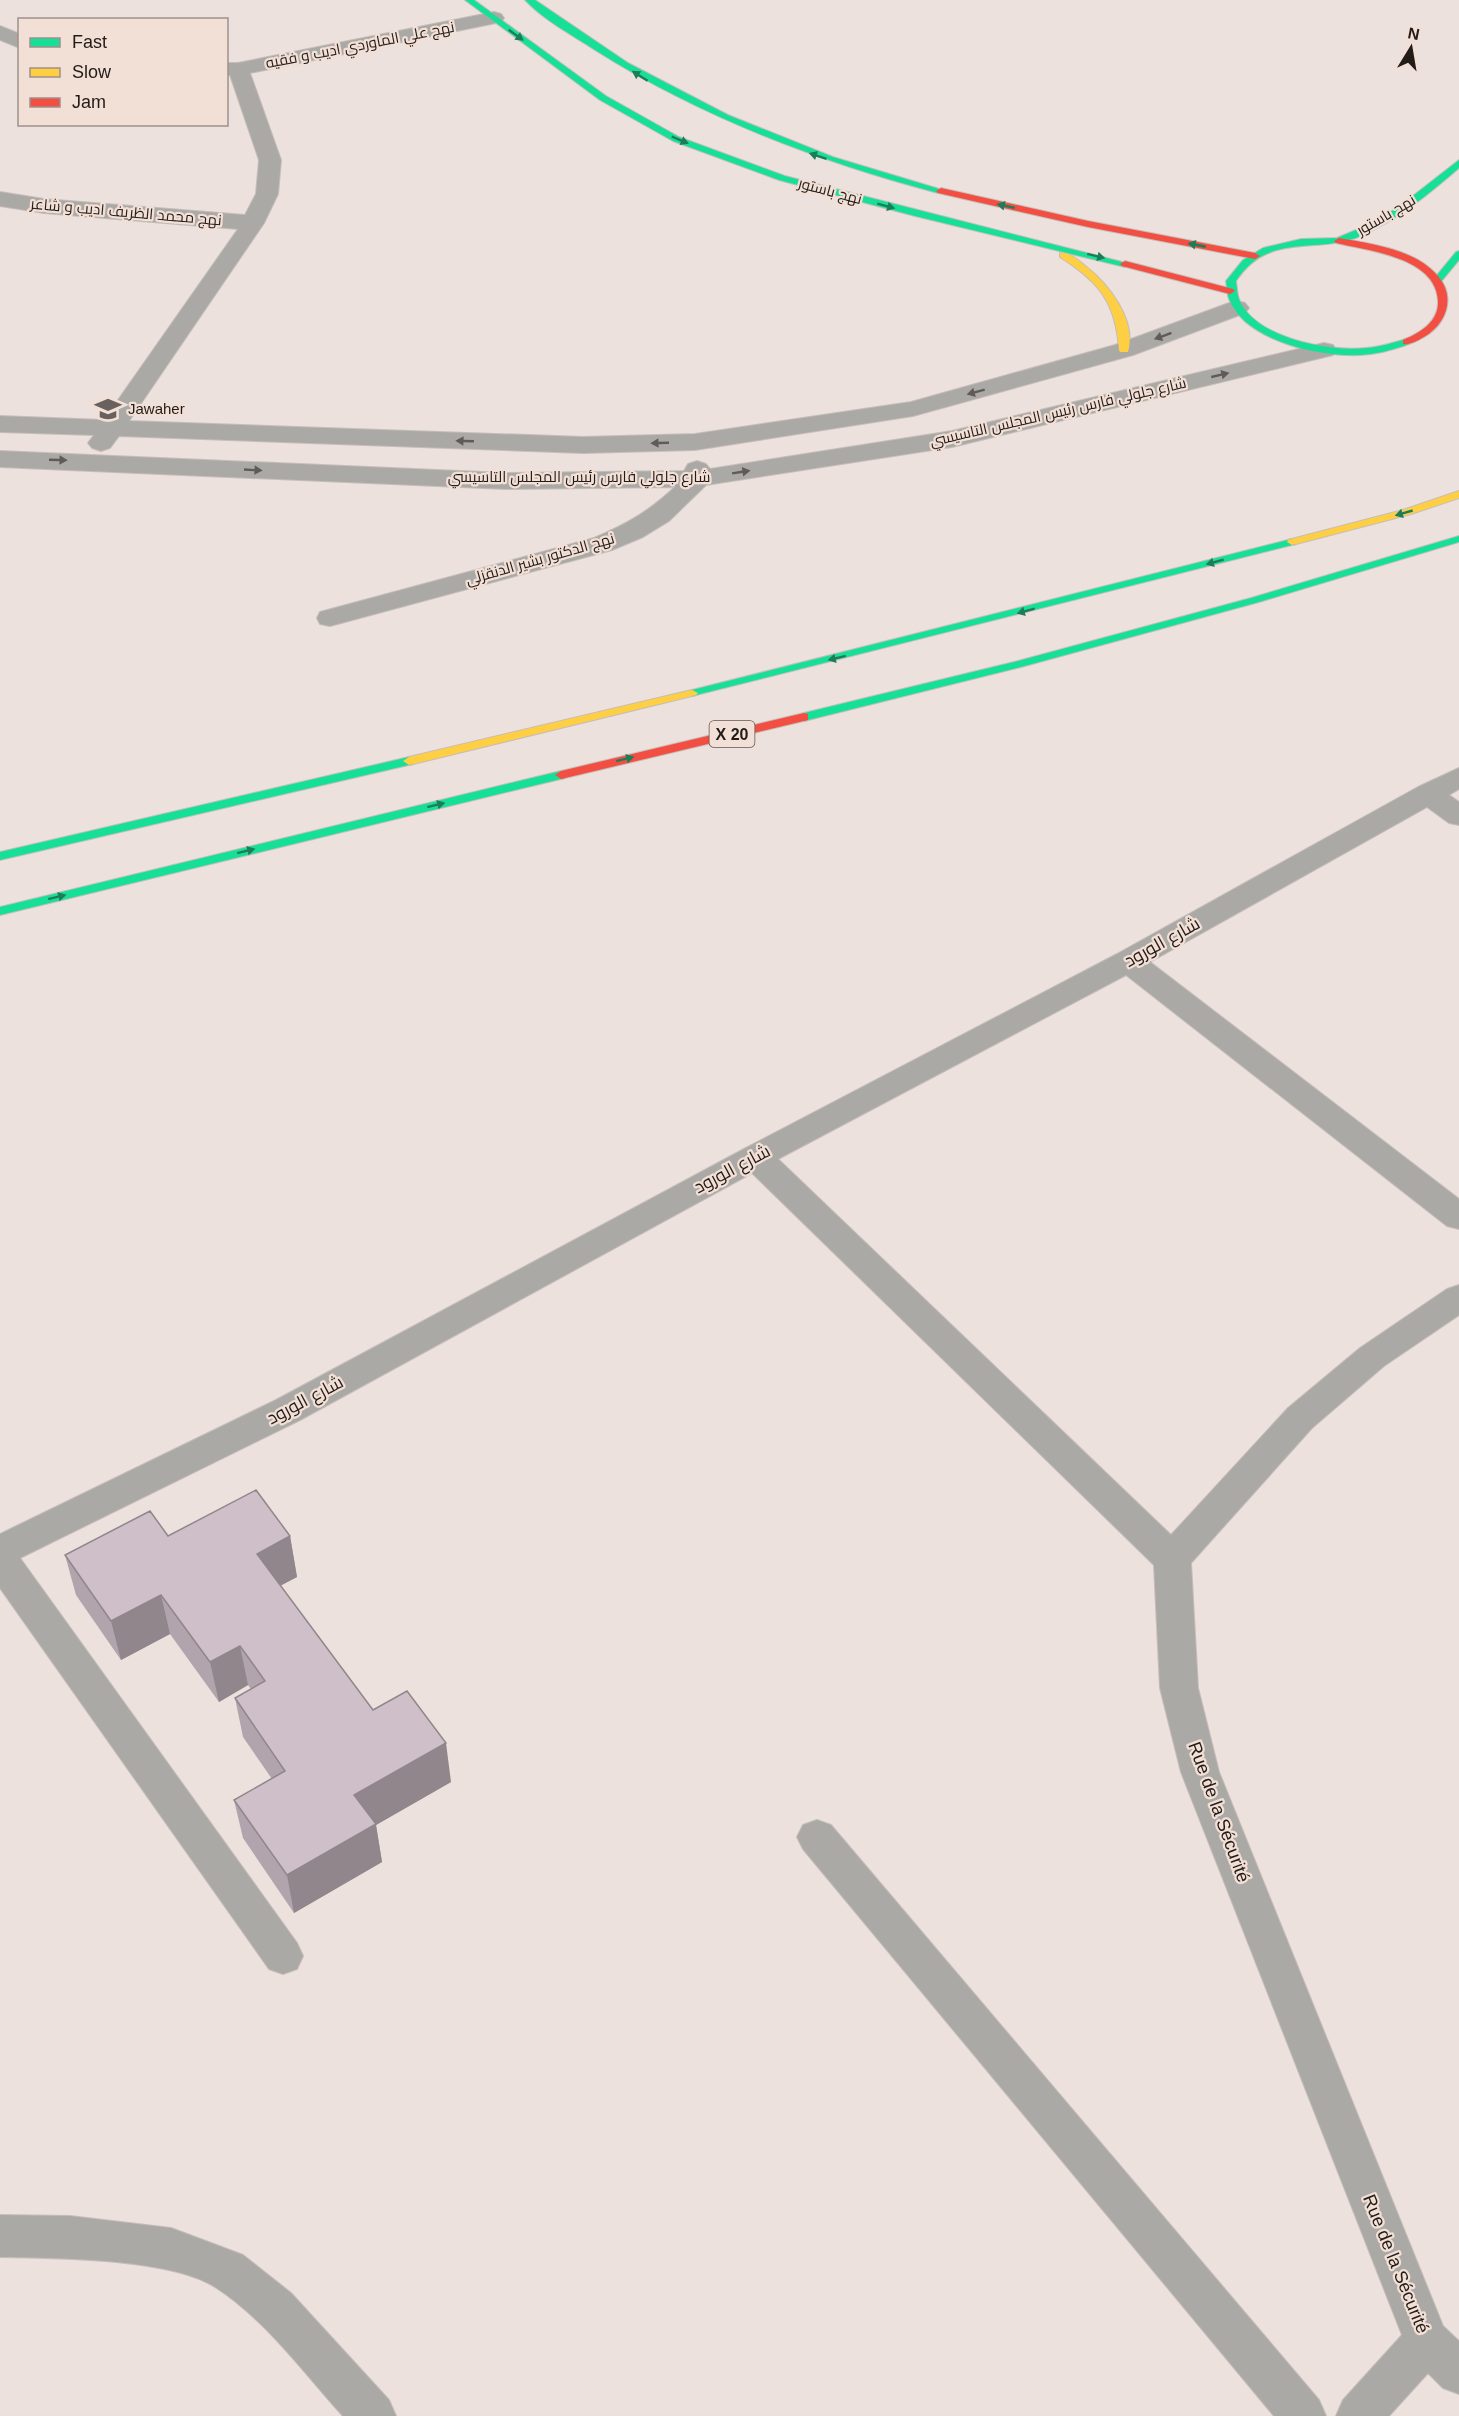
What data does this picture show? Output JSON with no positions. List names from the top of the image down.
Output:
{
  "streets": {
    "main road": ["نهج باستور", "X 20"],
    "street": [
      "نهج علي الماوردي اديب و فقيه",
      "نهج محمد الظريف اديب و شاعر",
      "شارع جلولي فارس رئيس المجلس التاسيسي",
      "نهج الدكتور بشير الدنقزلي",
      "شارع الورود",
      "Rue de la Sécurité"
    ]
  },
  "crossings": [
    ["نهج علي الماوردي اديب و فقيه", "نهج باستور"],
    ["نهج باستور", "شارع جلولي فارس رئيس المجلس التاسيسي"],
    ["شارع جلولي فارس رئيس المجلس التاسيسي", "نهج الدكتور بشير الدنقزلي"]
  ],
  "places": {
    "school or university": ["Jawaher"]
  },
  "legend": ["Fast", "Slow", "Jam"],
  "north": "top"
}
